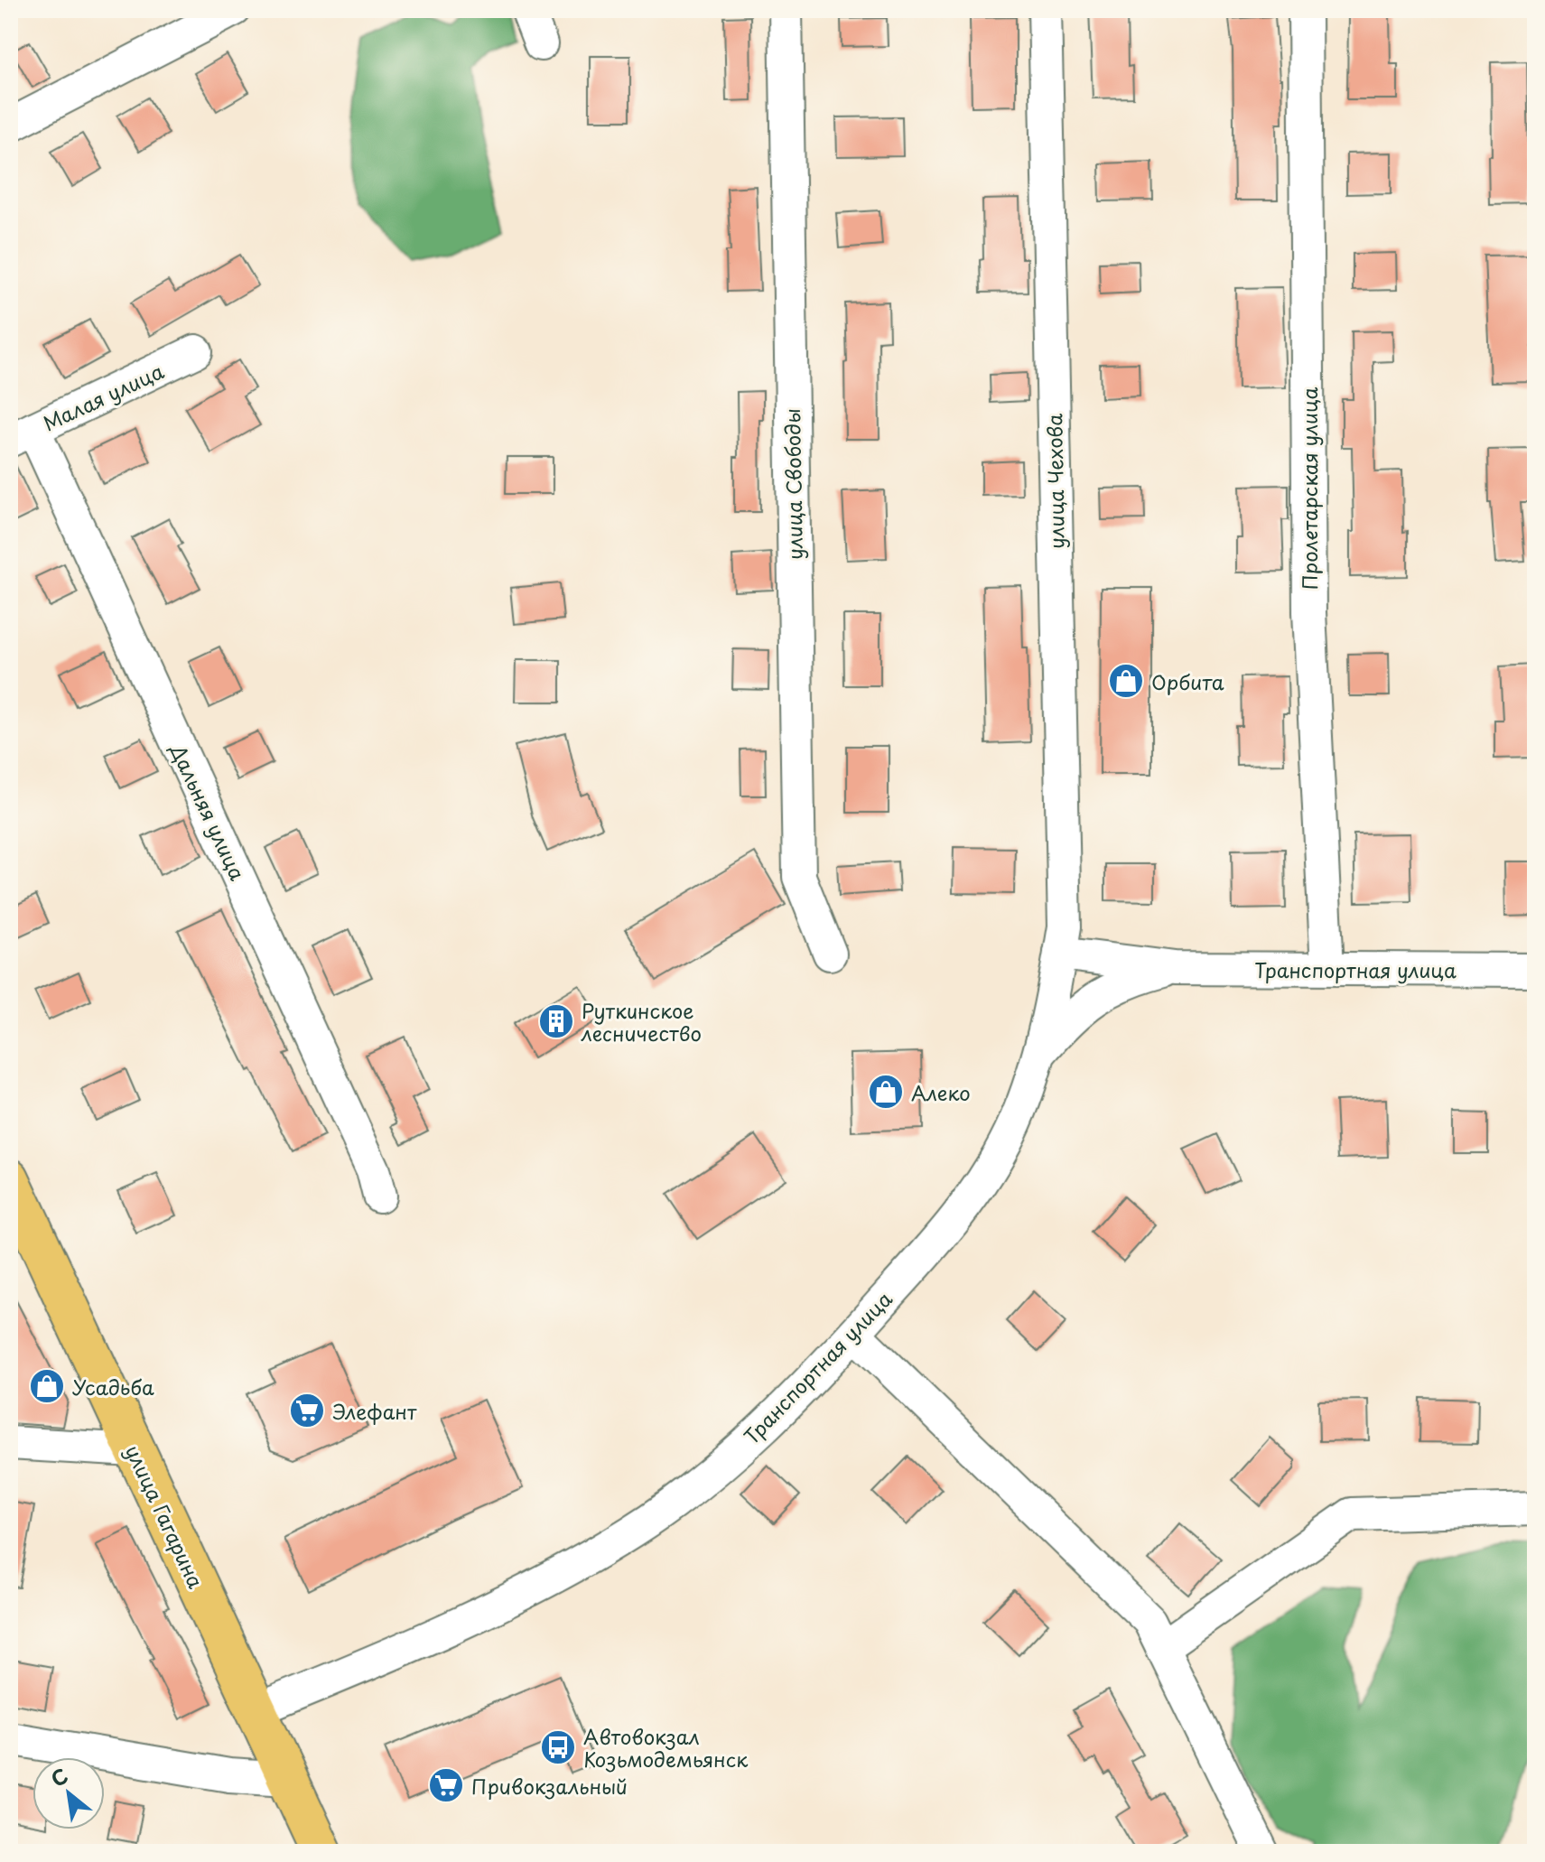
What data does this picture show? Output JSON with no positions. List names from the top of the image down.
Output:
{
  "streets": {
    "main road": ["улица Гагарина"],
    "street": [
      "Малая улица",
      "улица Чехова",
      "улица Свободы",
      "Пролетарская улица",
      "Дальняя улица",
      "Транспортная улица"
    ]
  },
  "crossings": [
    ["Малая улица", "Дальняя улица"],
    ["улица Чехова", "Транспортная улица"],
    ["Пролетарская улица", "Транспортная улица"],
    ["Транспортная улица", "улица Гагарина"]
  ],
  "places": {
    "shop": ["Орбита", "Алеко", "Усадьба"],
    "building": ["Руткинское лесничество"],
    "supermarket": ["Элефант", "Привокзальный"],
    "bus stop": ["Автовокзал Козьмодемьянск"]
  },
  "north": "top left"
}
